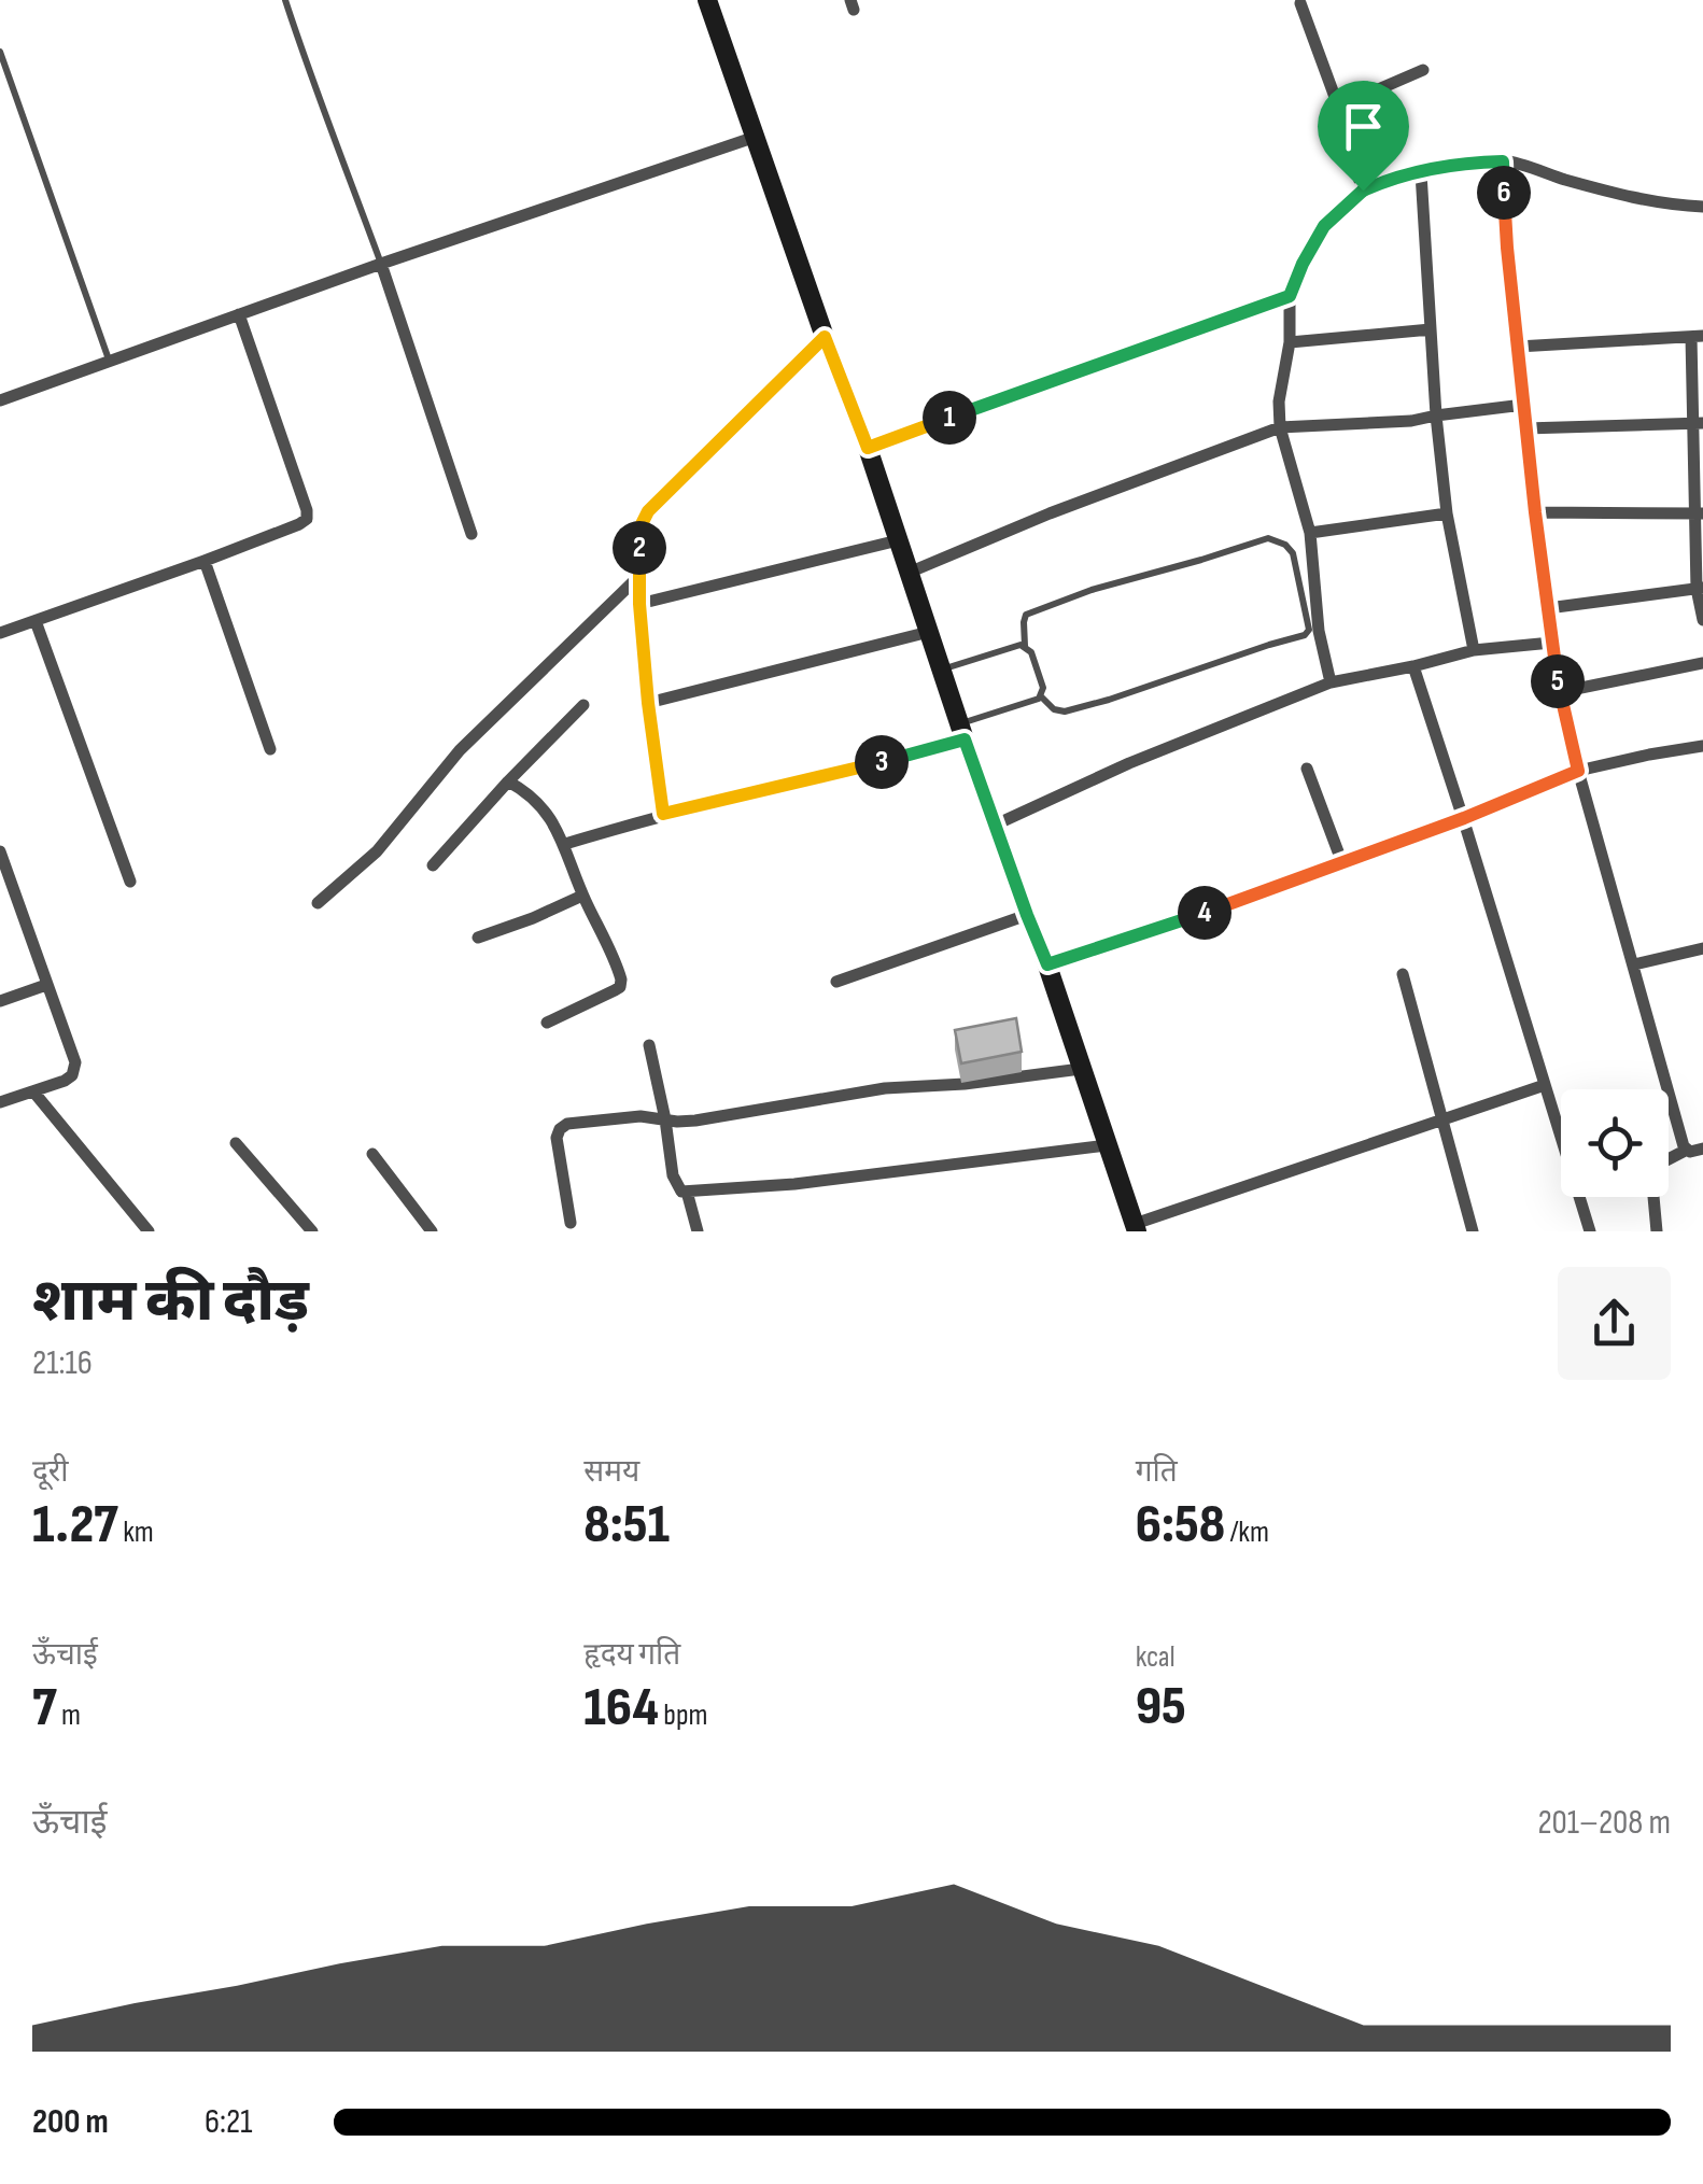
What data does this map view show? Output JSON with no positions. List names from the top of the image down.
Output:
{
  "page": {
    "pins": [
      "6",
      "1",
      "2",
      "5",
      "3",
      "4"
    ],
    "heading": ["शाम की दौड़", "21:16"],
    "stats": [
      ["दूरी", "1.27 km"],
      ["समय", "8:51"],
      ["गति", "6:58 /km"],
      ["ऊँचाई", "7 m"],
      ["हृदय गति", "164 bpm"],
      ["kcal", "95"]
    ],
    "chart": ["ऊँचाई", "201–208 m"],
    "list": [
      {
        "name": "200 m",
        "note": "6:21"
      }
    ]
  }
}
